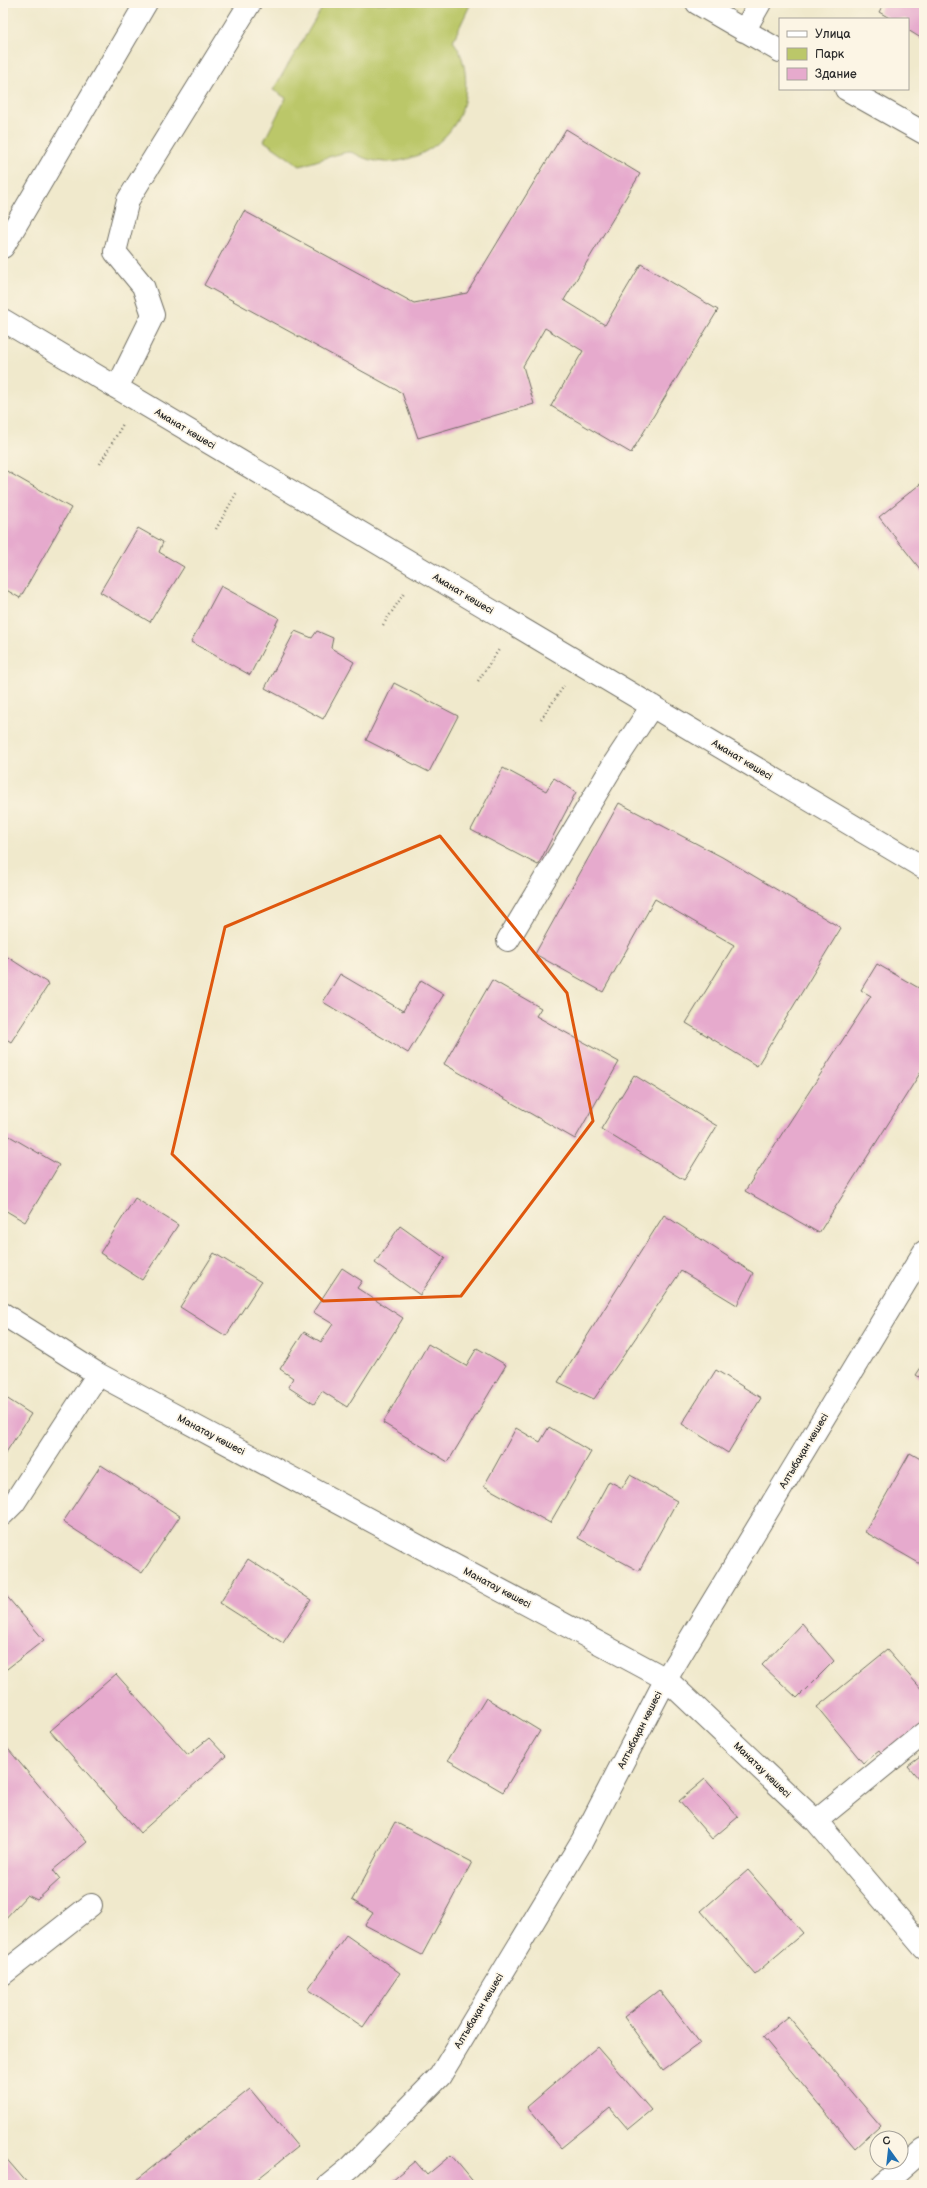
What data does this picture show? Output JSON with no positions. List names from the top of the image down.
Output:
{
  "streets": {
    "street": ["Аманат көшесі", "Манатау көшесі", "Алтыбақан көшесі"]
  },
  "crossings": [
    ["Манатау көшесі", "Алтыбақан көшесі"]
  ],
  "legend": ["Улица", "Парк", "Здание"],
  "north": "top"
}
